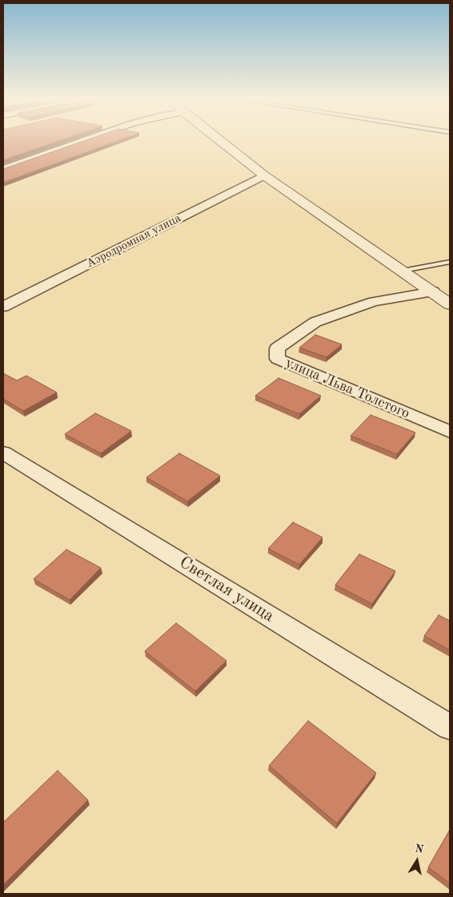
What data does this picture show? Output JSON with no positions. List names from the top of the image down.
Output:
{
  "streets": {
    "street": ["Аэродромная улица", "улица Льва Толстого", "Светлая улица"]
  },
  "north": "top"
}
